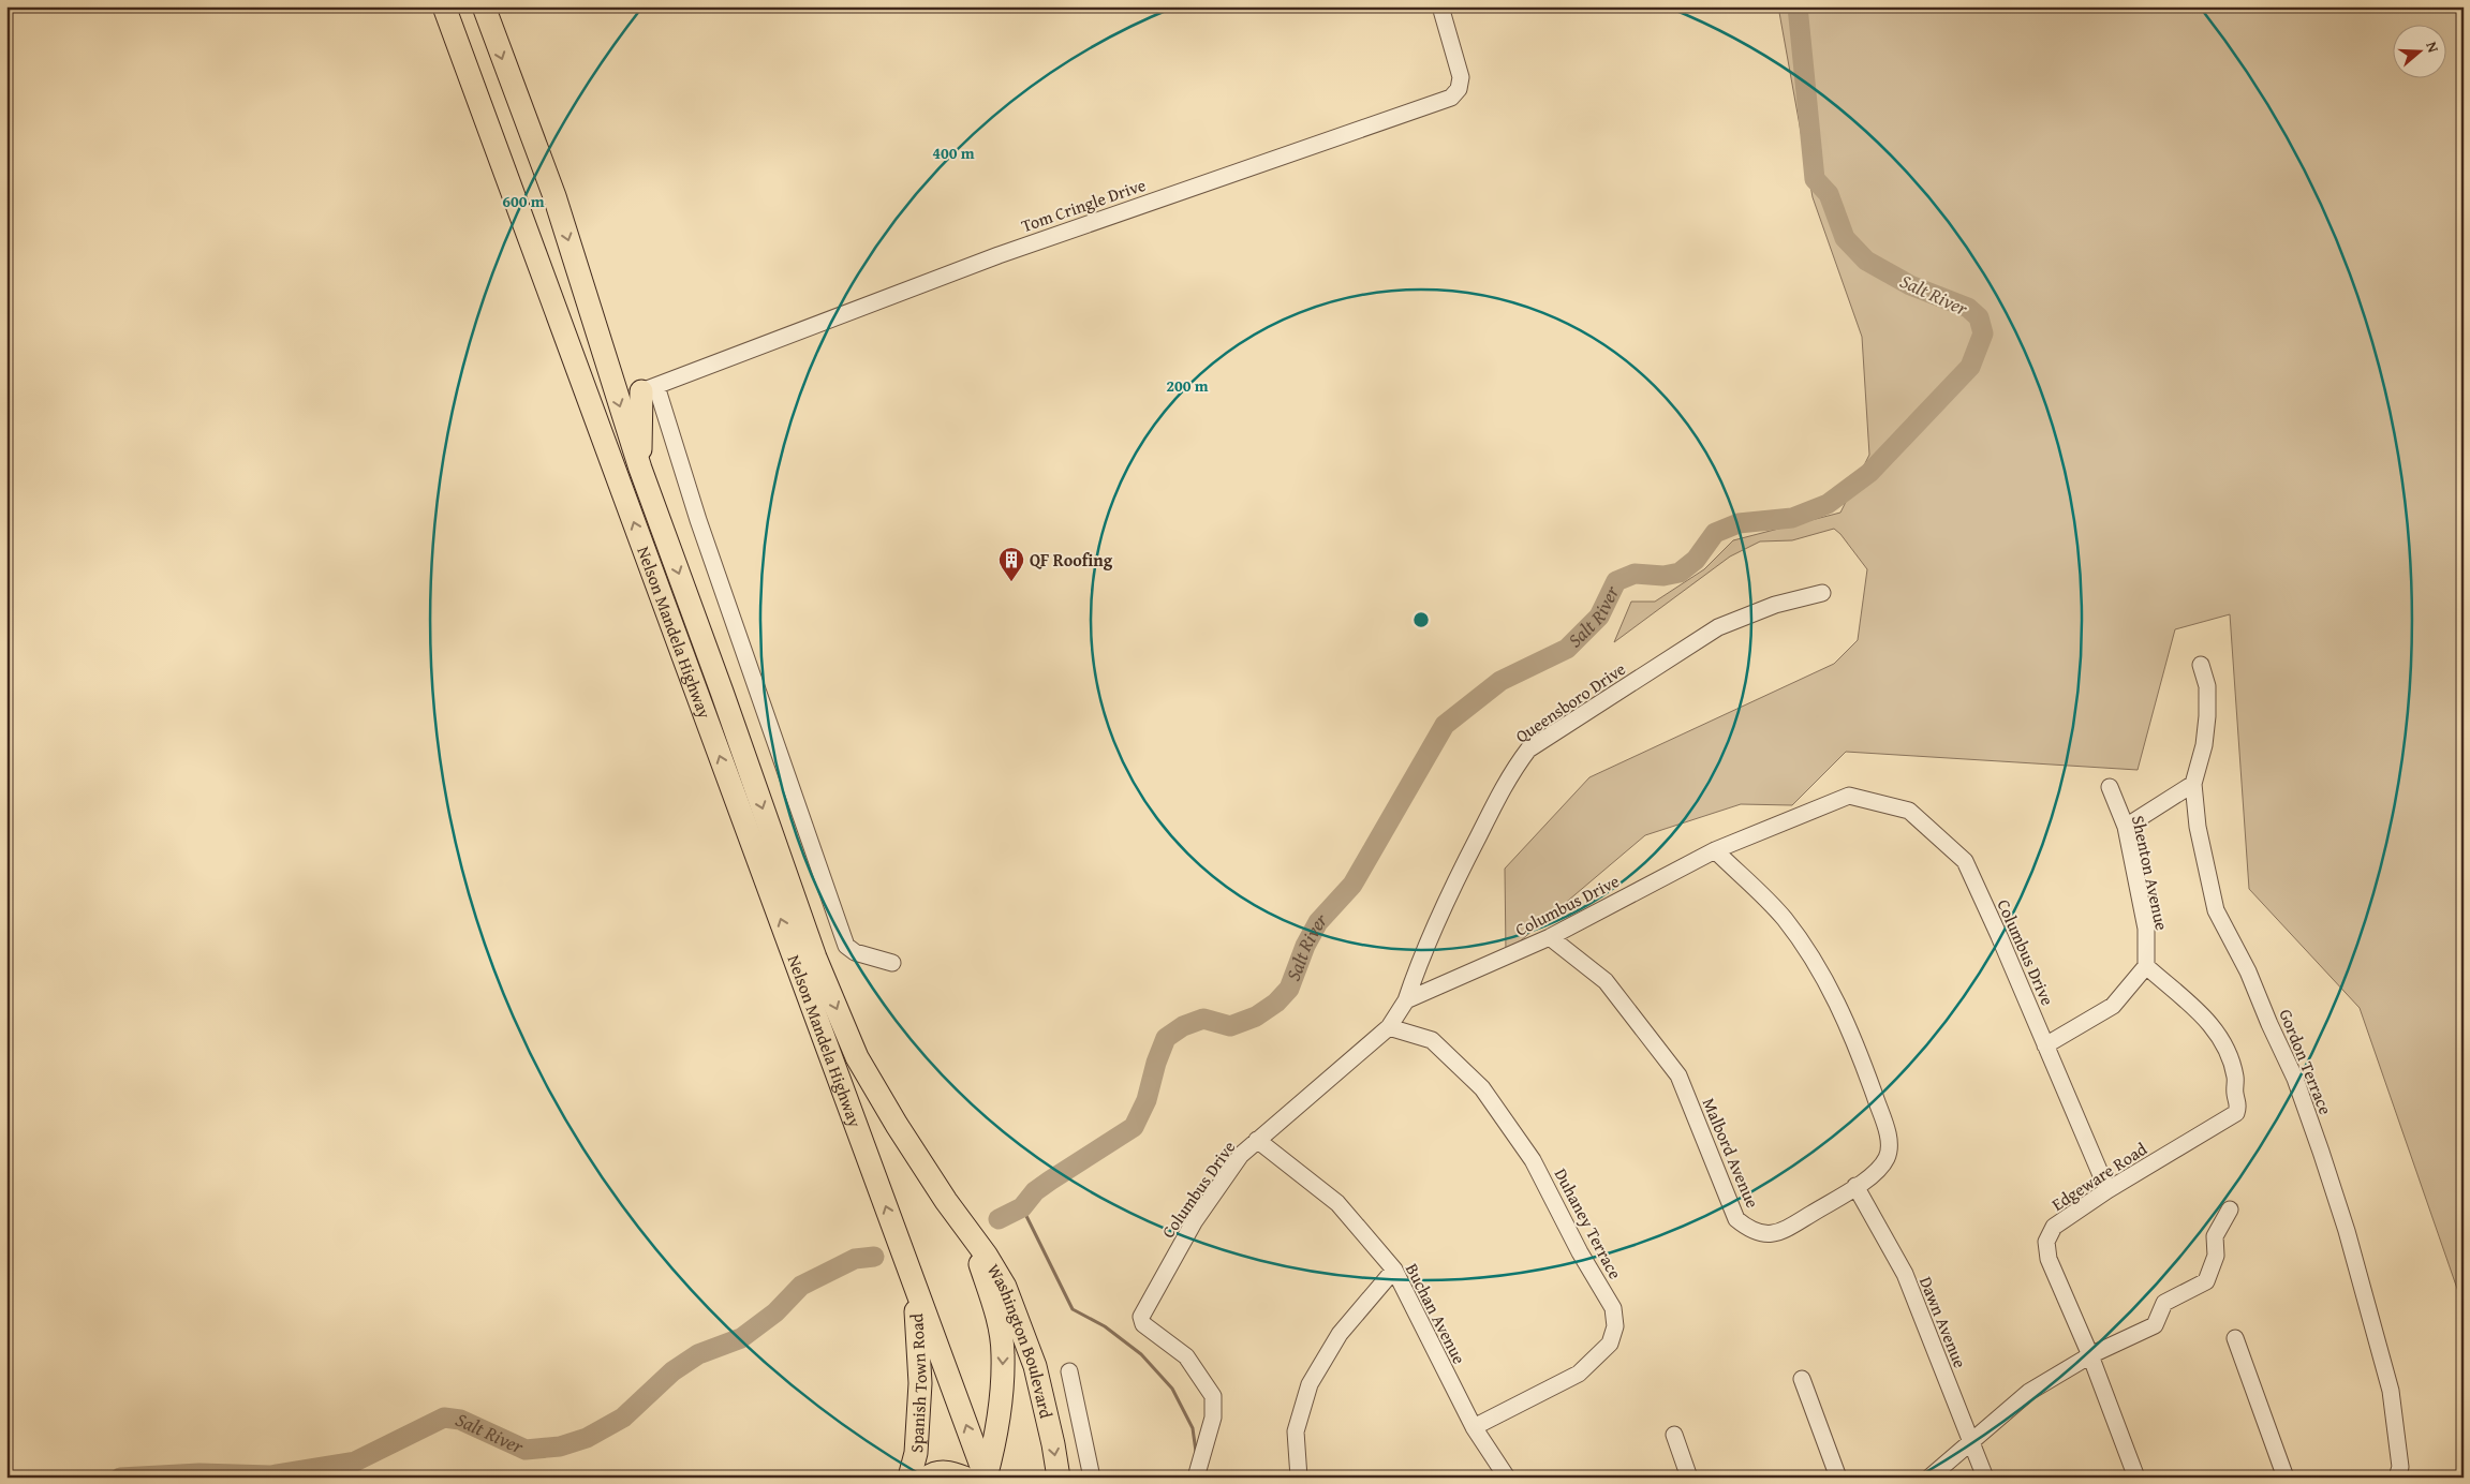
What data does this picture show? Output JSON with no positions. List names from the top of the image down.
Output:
{
  "streets": {
    "highway": ["Nelson Mandela Highway", "Washington Boulevard", "Spanish Town Road"],
    "street": [
      "Tom Cringle Drive",
      "Queensboro Drive",
      "Shenton Avenue",
      "Columbus Drive",
      "Gordon Terrace",
      "Malbord Avenue",
      "Edgeware Road",
      "Duhaney Terrace",
      "Buchan Avenue",
      "Dawn Avenue"
    ]
  },
  "crossings": [
    ["Nelson Mandela Highway", "Washington Boulevard"],
    ["Nelson Mandela Highway", "Spanish Town Road"],
    ["Queensboro Drive", "Columbus Drive"],
    ["Shenton Avenue", "Edgeware Road"],
    ["Columbus Drive", "Malbord Avenue"],
    ["Columbus Drive", "Edgeware Road"],
    ["Columbus Drive", "Duhaney Terrace"],
    ["Columbus Drive", "Buchan Avenue"],
    ["Malbord Avenue", "Dawn Avenue"],
    ["Duhaney Terrace", "Buchan Avenue"]
  ],
  "water": ["Salt River"],
  "places": {
    "building": ["QF Roofing"]
  },
  "north": "right",
  "rings": ["400 m", "600 m", "200 m"]
}
